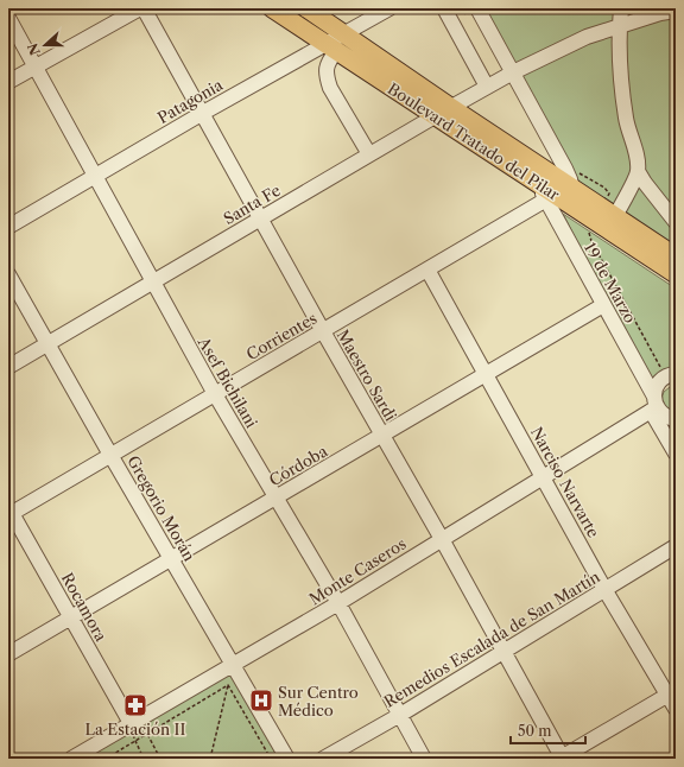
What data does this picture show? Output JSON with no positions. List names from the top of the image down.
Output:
{
  "streets": {
    "main road": ["Boulevard Tratado del Pilar"],
    "street": [
      "Patagonia",
      "Santa Fe",
      "19 de Marzo",
      "Corrientes",
      "Maestro Sardi",
      "Asef Bichilani",
      "Córdoba",
      "Narciso Narvarte",
      "Gregorio Morán",
      "Monte Caseros",
      "Rocamora",
      "Remedios Escalada de San Martín"
    ]
  },
  "crossings": [
    ["Patagonia", "Boulevard Tratado del Pilar"],
    ["Patagonia", "Maestro Sardi"],
    ["Patagonia", "Asef Bichilani"],
    ["Boulevard Tratado del Pilar", "Santa Fe"],
    ["Boulevard Tratado del Pilar", "19 de Marzo"],
    ["Boulevard Tratado del Pilar", "Corrientes"],
    ["Santa Fe", "19 de Marzo"],
    ["Santa Fe", "Maestro Sardi"],
    ["Santa Fe", "Asef Bichilani"],
    ["Santa Fe", "Gregorio Morán"],
    ["19 de Marzo", "Corrientes"],
    ["19 de Marzo", "Córdoba"],
    ["19 de Marzo", "Monte Caseros"],
    ["Corrientes", "Maestro Sardi"],
    ["Corrientes", "Asef Bichilani"],
    ["Corrientes", "Narciso Narvarte"],
    ["Corrientes", "Gregorio Morán"],
    ["Corrientes", "Rocamora"],
    ["Maestro Sardi", "Córdoba"],
    ["Maestro Sardi", "Monte Caseros"],
    ["Maestro Sardi", "Remedios Escalada de San Martín"],
    ["Asef Bichilani", "Córdoba"],
    ["Asef Bichilani", "Monte Caseros"],
    ["Asef Bichilani", "Remedios Escalada de San Martín"],
    ["Córdoba", "Narciso Narvarte"],
    ["Córdoba", "Gregorio Morán"],
    ["Córdoba", "Rocamora"],
    ["Narciso Narvarte", "Monte Caseros"],
    ["Narciso Narvarte", "Remedios Escalada de San Martín"],
    ["Gregorio Morán", "Monte Caseros"],
    ["Monte Caseros", "Rocamora"]
  ],
  "places": {
    "hospital": ["Sur Centro Médico"],
    "pharmacy": ["La Estación II"]
  },
  "scale_bar": "50 m",
  "north": "left"
}
